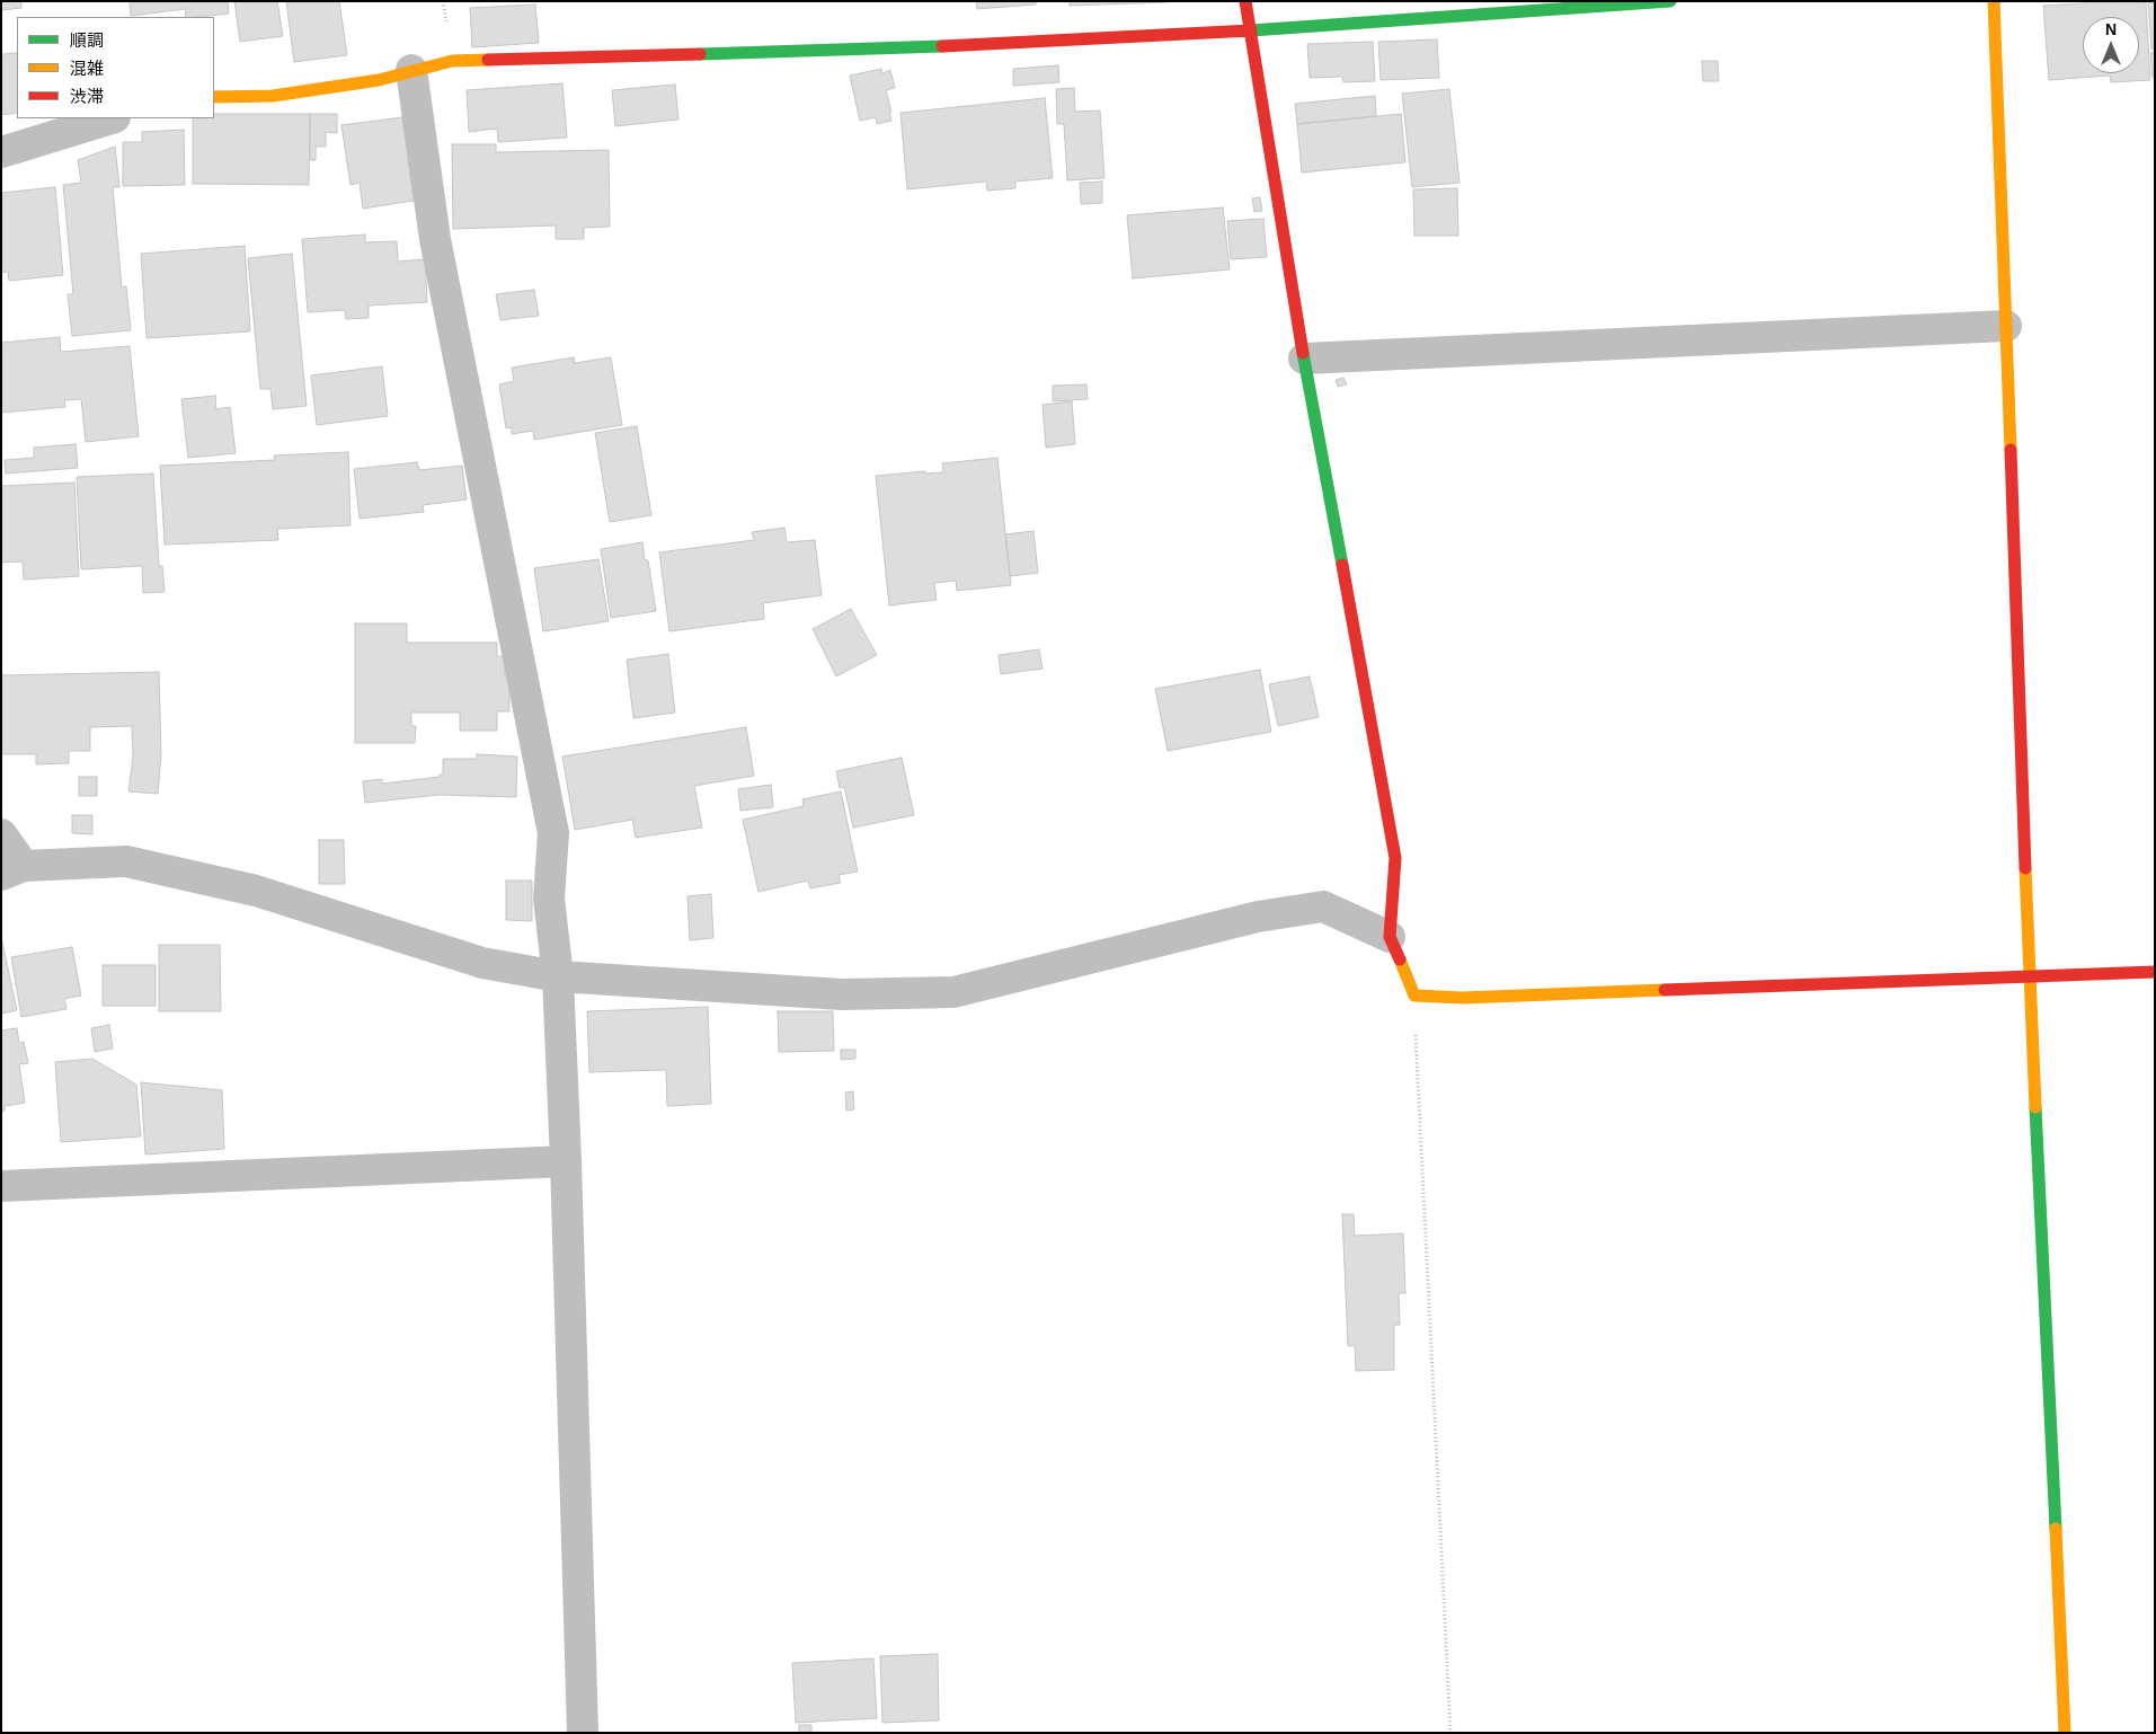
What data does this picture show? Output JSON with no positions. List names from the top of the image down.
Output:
{
  "legend": ["順調", "混雑", "渋滞"],
  "north": "top"
}
